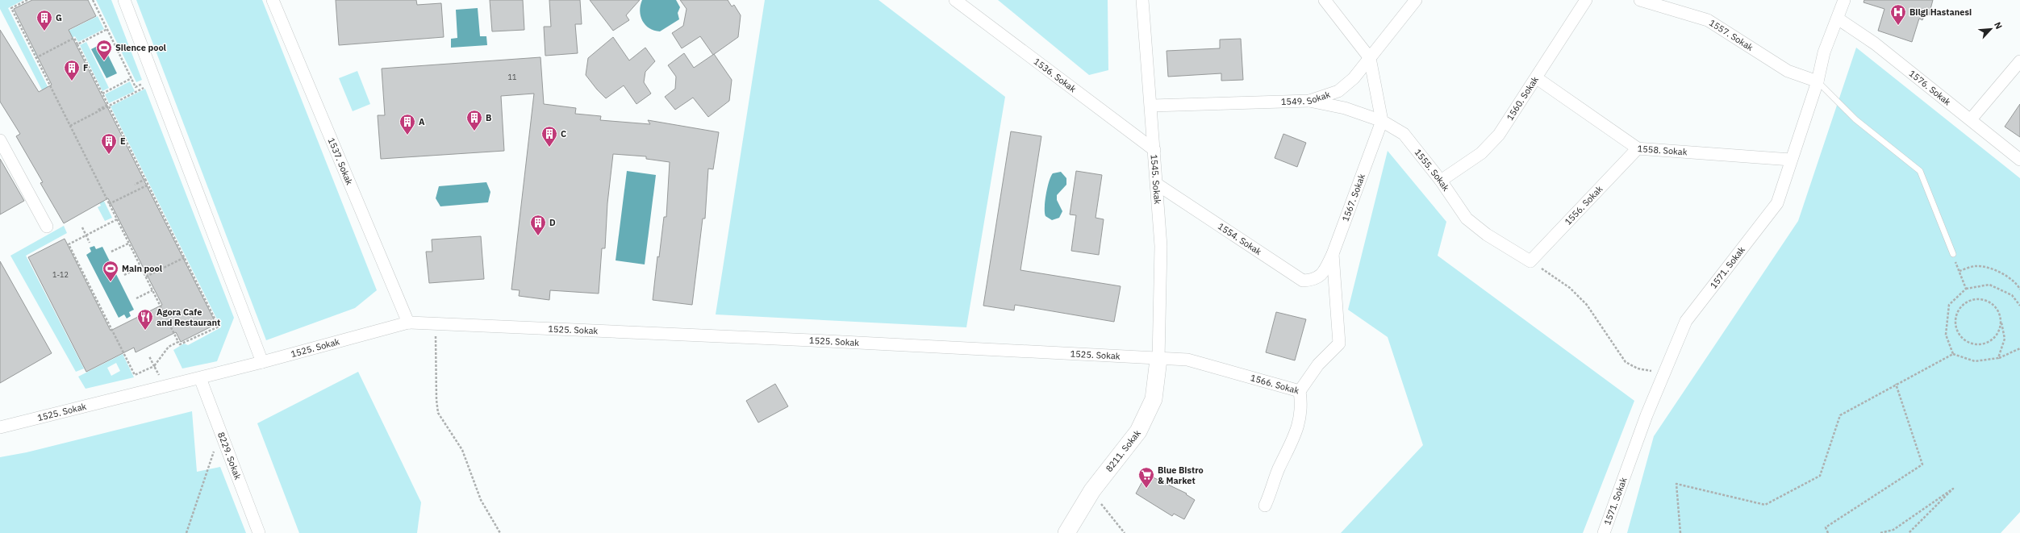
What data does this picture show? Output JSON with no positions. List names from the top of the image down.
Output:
{
  "streets": {
    "street": [
      "1557. Sokak",
      "1536. Sokak",
      "1576. Sokak",
      "1549. Sokak",
      "1560. Sokak",
      "1558. Sokak",
      "1537. Sokak",
      "1555. Sokak",
      "1545. Sokak",
      "1567. Sokak",
      "1556. Sokak",
      "1554. Sokak",
      "1571. Sokak",
      "1525. Sokak",
      "1566. Sokak",
      "8211. Sokak",
      "8229. Sokak"
    ]
  },
  "crossings": [
    ["1557. Sokak", "1571. Sokak"],
    ["1536. Sokak", "1545. Sokak"],
    ["1576. Sokak", "1571. Sokak"],
    ["1549. Sokak", "1555. Sokak"],
    ["1549. Sokak", "1545. Sokak"],
    ["1560. Sokak", "1558. Sokak"],
    ["1560. Sokak", "1555. Sokak"],
    ["1558. Sokak", "1556. Sokak"],
    ["1558. Sokak", "1571. Sokak"],
    ["1537. Sokak", "1525. Sokak"],
    ["1555. Sokak", "1567. Sokak"],
    ["1555. Sokak", "1556. Sokak"],
    ["1545. Sokak", "1554. Sokak"],
    ["1545. Sokak", "1525. Sokak"],
    ["1545. Sokak", "1566. Sokak"],
    ["1545. Sokak", "8211. Sokak"],
    ["1567. Sokak", "1554. Sokak"],
    ["1567. Sokak", "1566. Sokak"],
    ["1525. Sokak", "1566. Sokak"],
    ["1525. Sokak", "8211. Sokak"],
    ["1525. Sokak", "8229. Sokak"],
    ["1566. Sokak", "8211. Sokak"]
  ],
  "places": {
    "hospital": ["Bilgi Hastanesi"],
    "building": [
      "G",
      "F",
      "B",
      "A",
      "C",
      "E",
      "D"
    ],
    "sports": ["Silence pool", "Main pool"],
    "restaurant": ["Agora Cafe and Restaurant"],
    "supermarket": ["Blue Bistro & Market"]
  },
  "house_numbers": ["11", "1-12"],
  "north": "top right"
}
